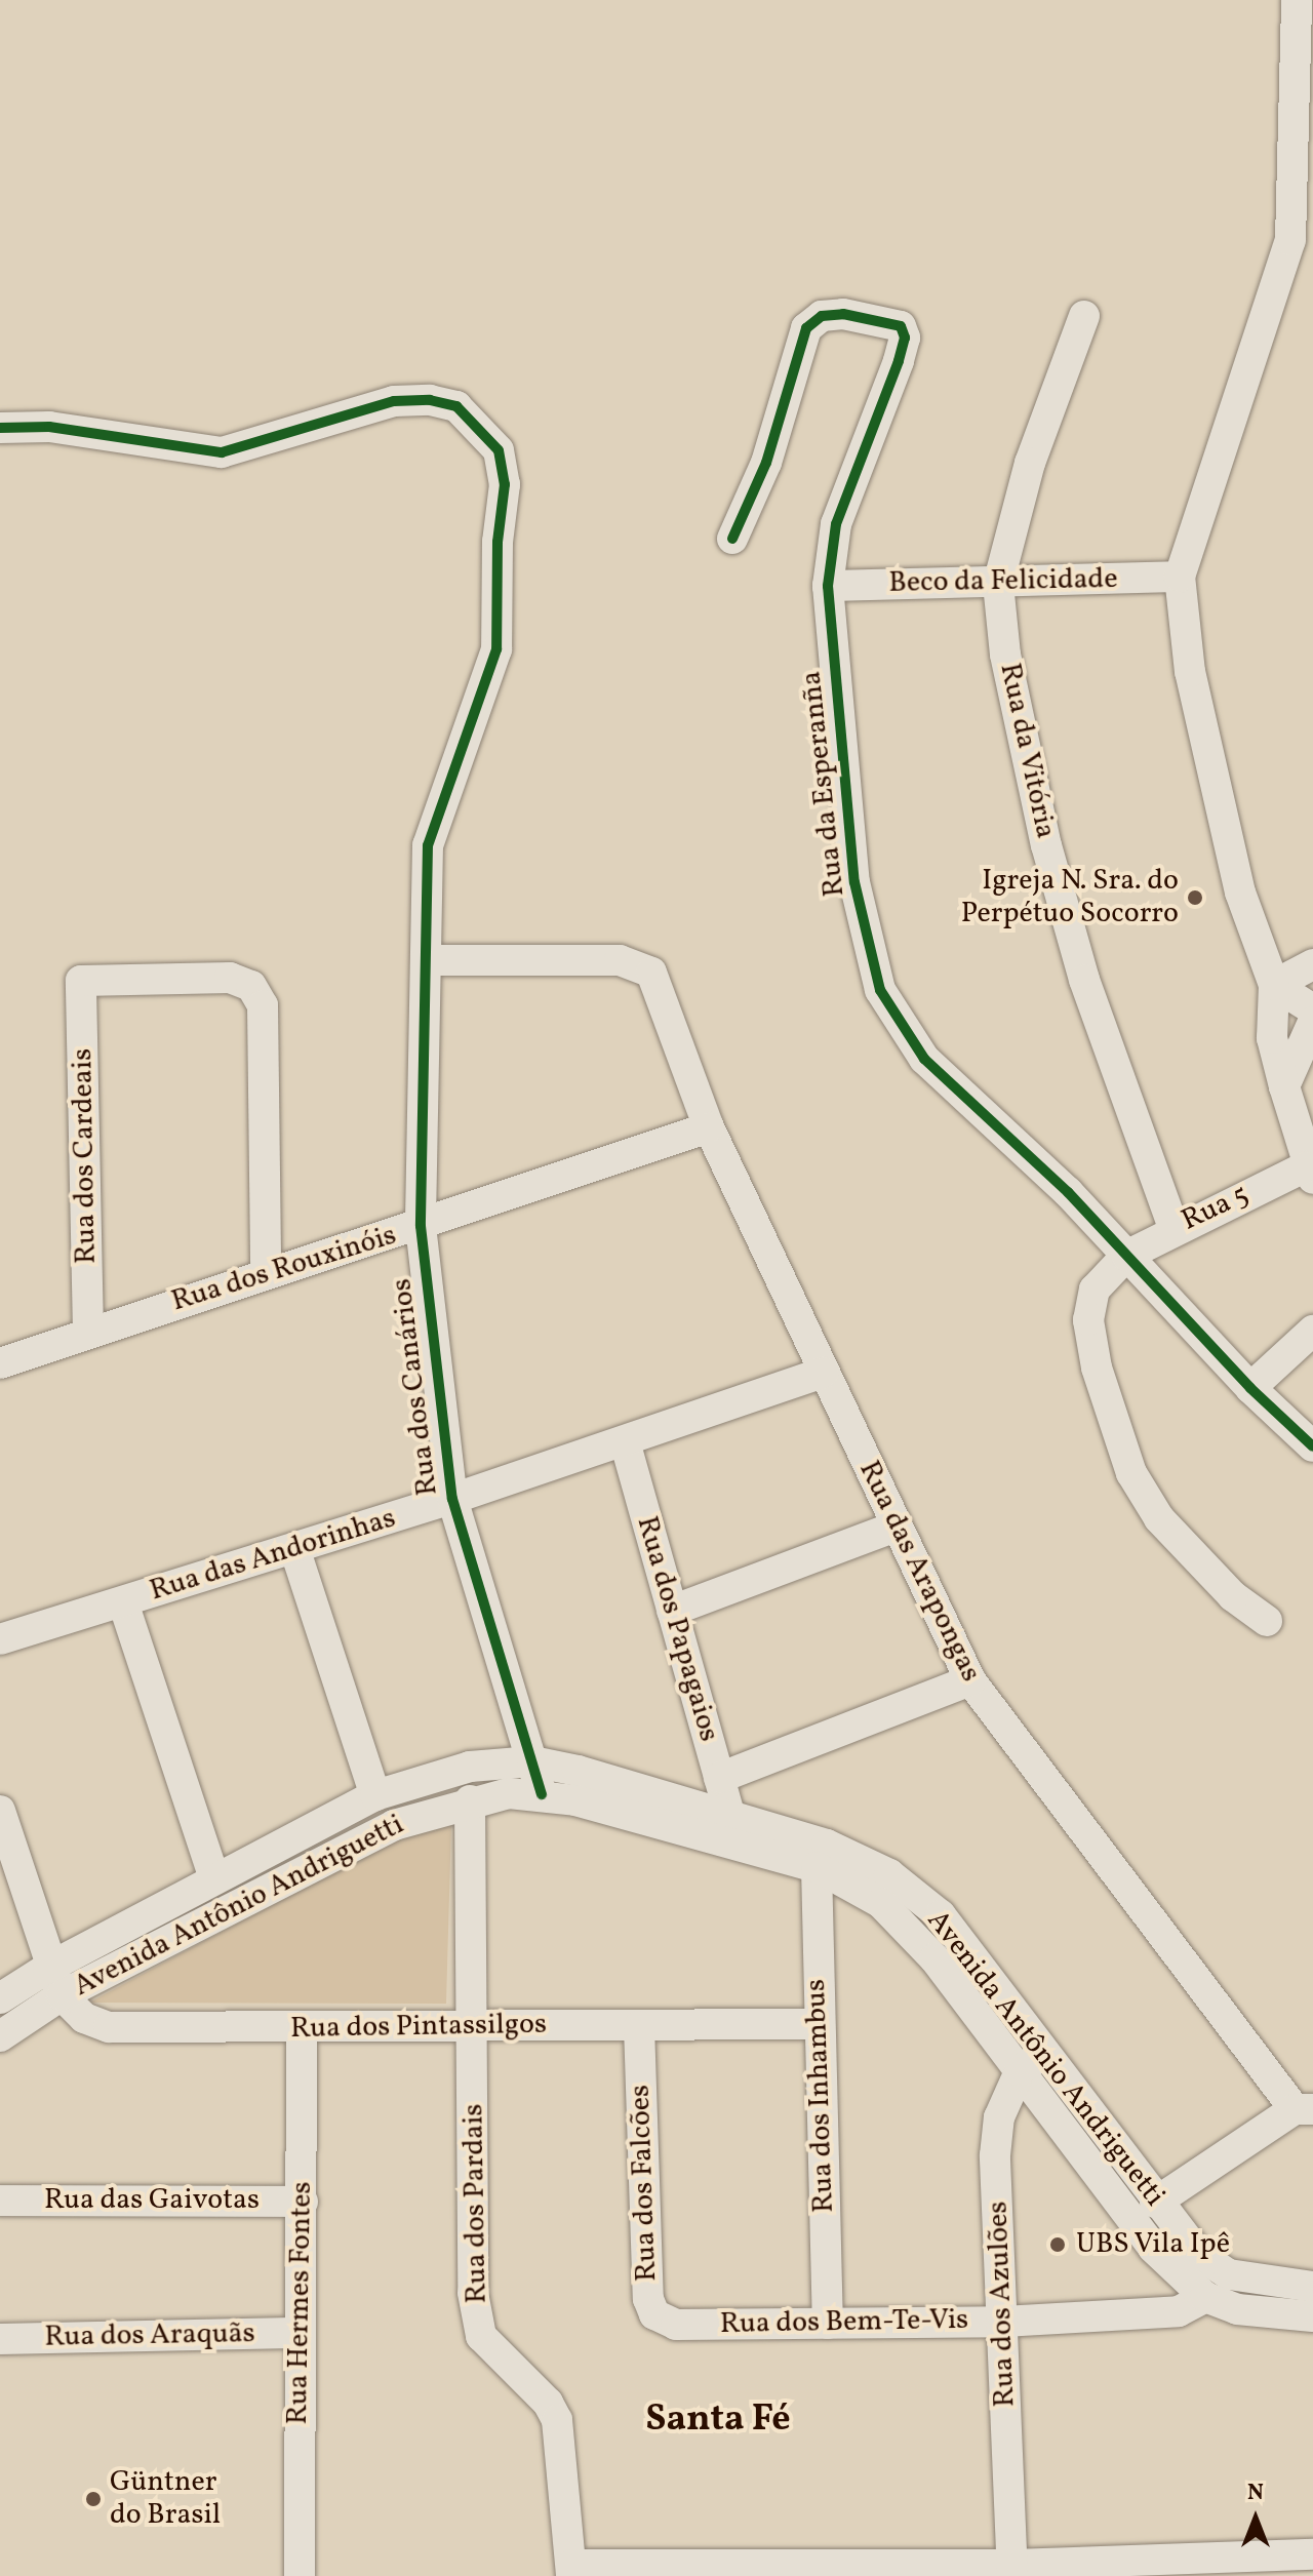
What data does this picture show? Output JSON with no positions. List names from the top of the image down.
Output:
{
  "streets": {
    "street": [
      "Beco da Felicidade",
      "Rua da Vitória",
      "Rua da Esperanña",
      "Rua dos Cardeais",
      "Rua 5",
      "Rua dos Rouxinóis",
      "Rua dos Canários",
      "Rua das Andorinhas",
      "Rua das Arapongas",
      "Rua dos Papagaios",
      "Avenida Antônio Andriguetti",
      "Rua dos Pintassilgos",
      "Rua dos Inhambus",
      "Rua dos Falcões",
      "Rua das Gaivotas",
      "Rua dos Pardais",
      "Rua Hermes Fontes",
      "Rua dos Azulões",
      "Rua dos Bem-Te-Vis",
      "Rua dos Araquãs"
    ]
  },
  "crossings": [
    ["Beco da Felicidade", "Rua da Vitória"],
    ["Beco da Felicidade", "Rua da Esperanña"],
    ["Rua da Vitória", "Rua 5"],
    ["Rua da Esperanña", "Rua 5"],
    ["Rua dos Cardeais", "Rua dos Rouxinóis"],
    ["Rua dos Rouxinóis", "Rua dos Canários"],
    ["Rua dos Rouxinóis", "Rua das Arapongas"],
    ["Rua dos Canários", "Rua das Andorinhas"],
    ["Rua dos Canários", "Rua das Arapongas"],
    ["Rua dos Canários", "Avenida Antônio Andriguetti"],
    ["Rua das Andorinhas", "Rua das Arapongas"],
    ["Rua das Andorinhas", "Rua dos Papagaios"],
    ["Rua dos Papagaios", "Avenida Antônio Andriguetti"],
    ["Avenida Antônio Andriguetti", "Rua dos Pintassilgos"],
    ["Avenida Antônio Andriguetti", "Rua dos Inhambus"],
    ["Avenida Antônio Andriguetti", "Rua dos Pardais"],
    ["Avenida Antônio Andriguetti", "Rua dos Azulões"],
    ["Avenida Antônio Andriguetti", "Rua dos Bem-Te-Vis"],
    ["Rua dos Pintassilgos", "Rua dos Inhambus"],
    ["Rua dos Pintassilgos", "Rua dos Falcões"],
    ["Rua dos Pintassilgos", "Rua dos Pardais"],
    ["Rua dos Pintassilgos", "Rua Hermes Fontes"],
    ["Rua dos Inhambus", "Rua dos Bem-Te-Vis"],
    ["Rua dos Falcões", "Rua dos Bem-Te-Vis"],
    ["Rua das Gaivotas", "Rua Hermes Fontes"],
    ["Rua Hermes Fontes", "Rua dos Araquãs"],
    ["Rua dos Azulões", "Rua dos Bem-Te-Vis"]
  ],
  "districts": ["Santa Fé"],
  "places": ["Igreja N. Sra. do Perpétuo Socorro", "UBS Vila Ipê", "Güntner do Brasil"],
  "north": "top"
}
